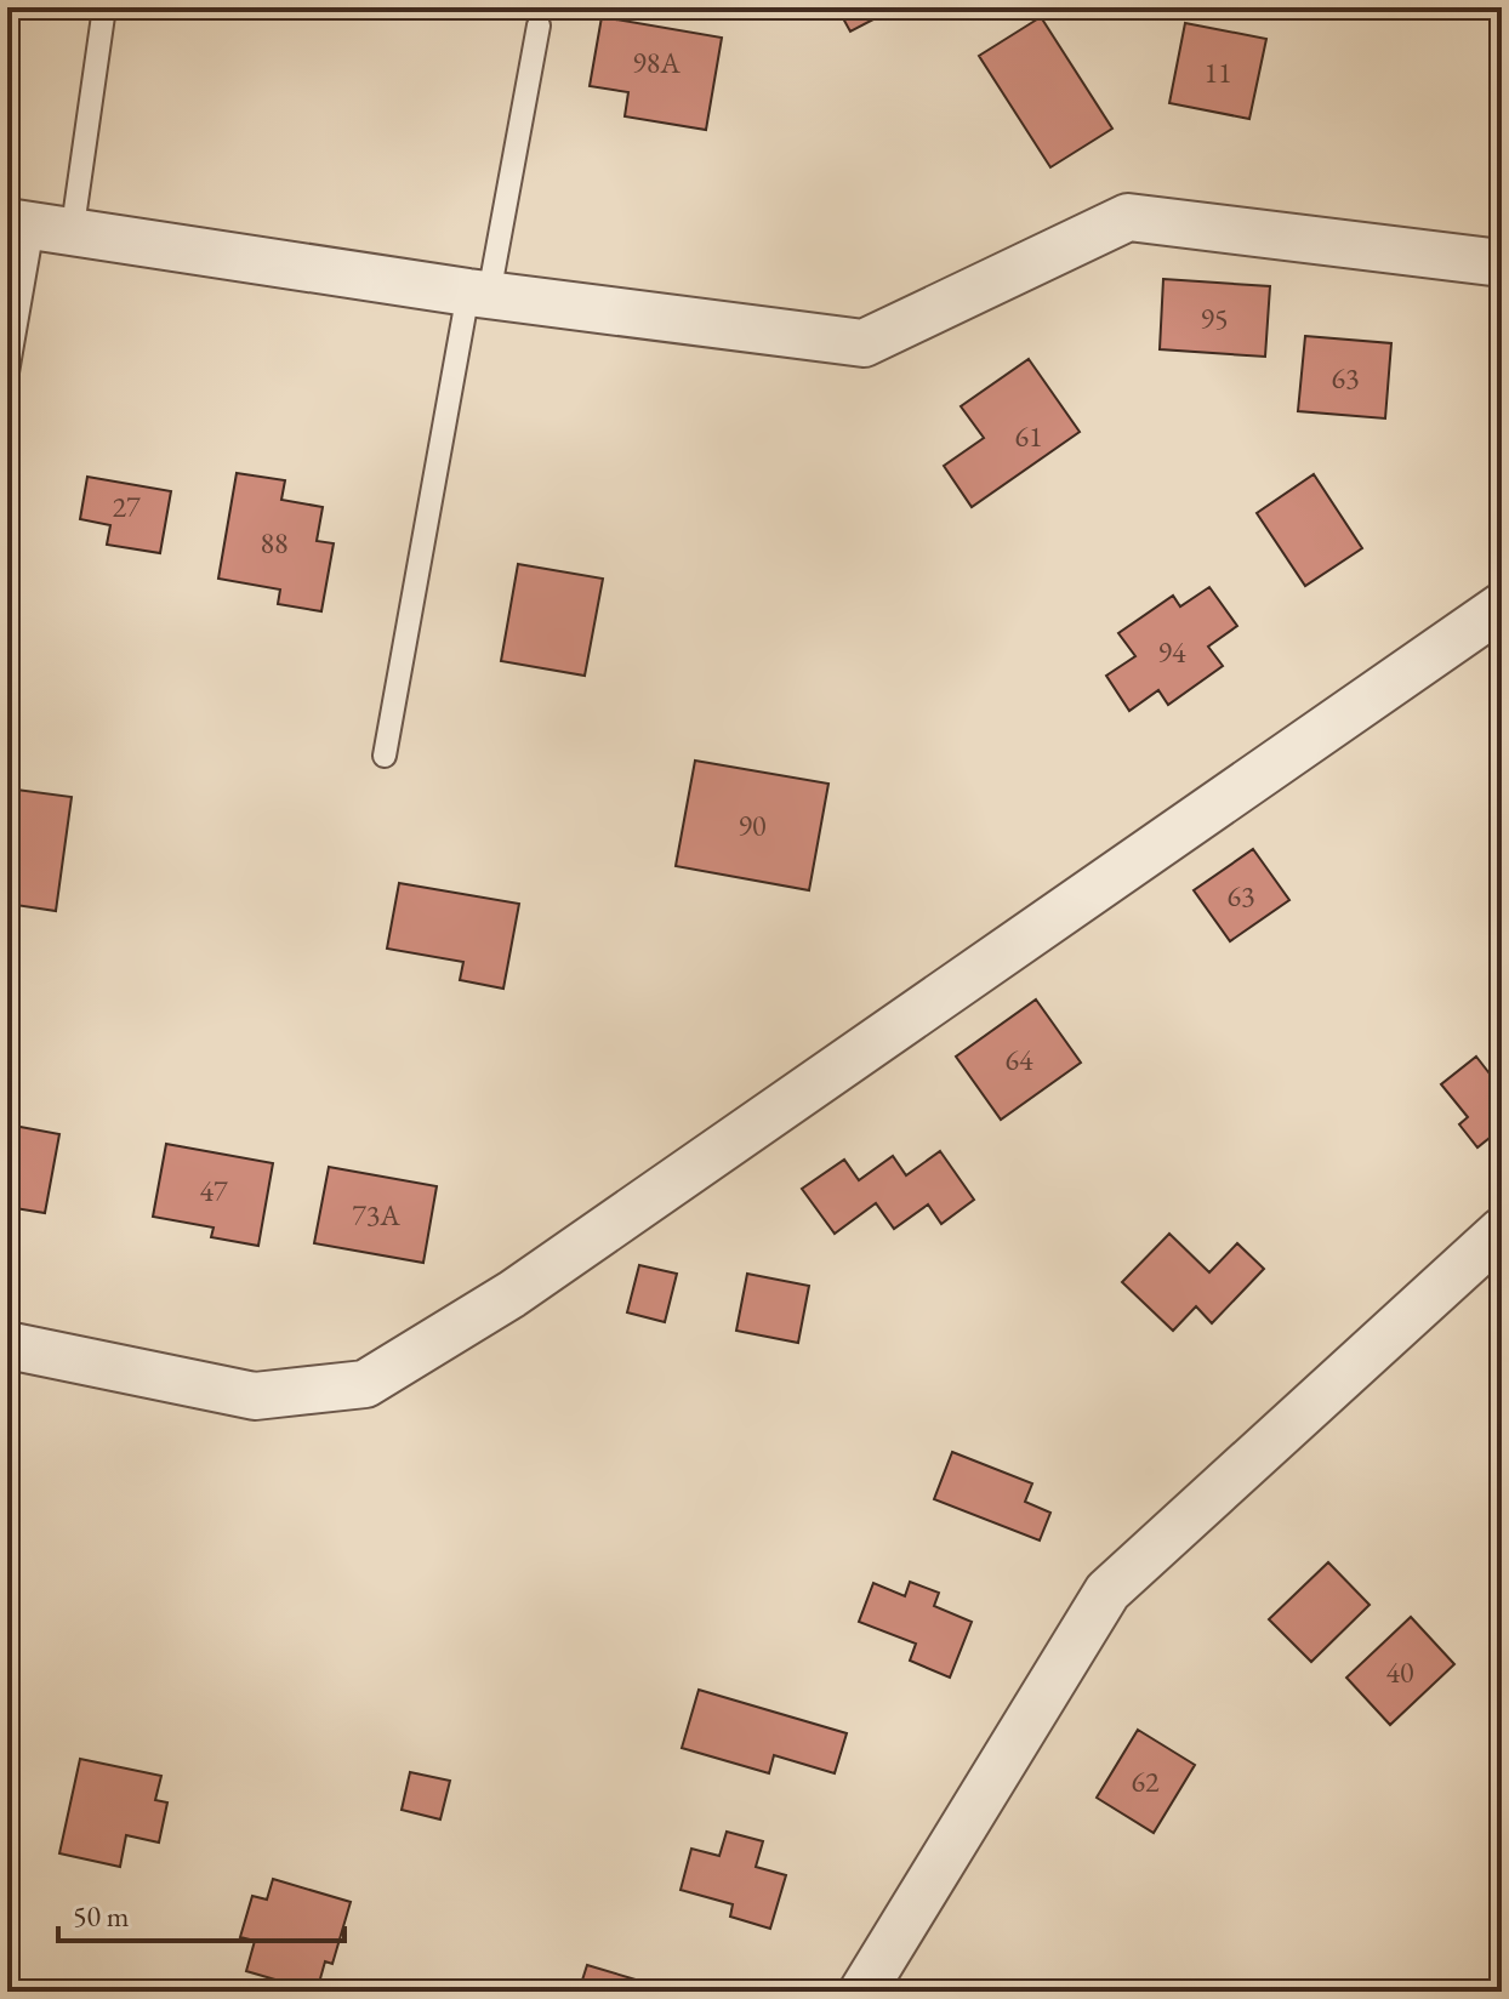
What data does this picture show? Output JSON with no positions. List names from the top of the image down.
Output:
{
  "house_numbers": [
    "98А",
    "11",
    "95",
    "63",
    "61",
    "27",
    "88",
    "94",
    "90",
    "63",
    "64",
    "47",
    "73А",
    "40",
    "62"
  ],
  "scale_bar": "50 m"
}
